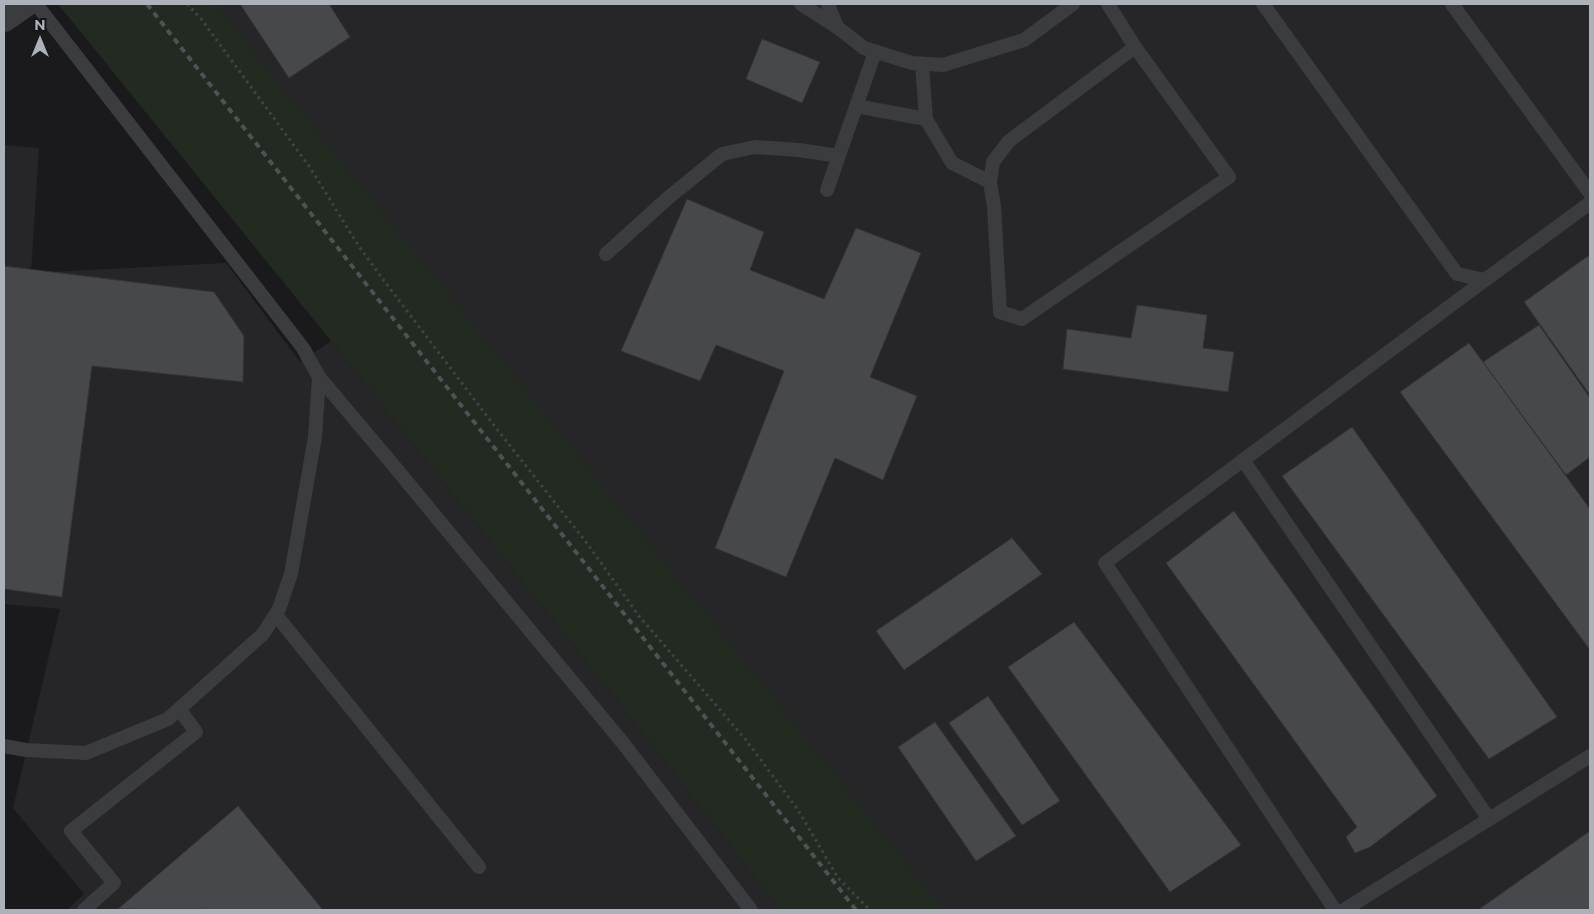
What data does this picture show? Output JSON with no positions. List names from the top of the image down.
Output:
{
  "north": "top"
}
